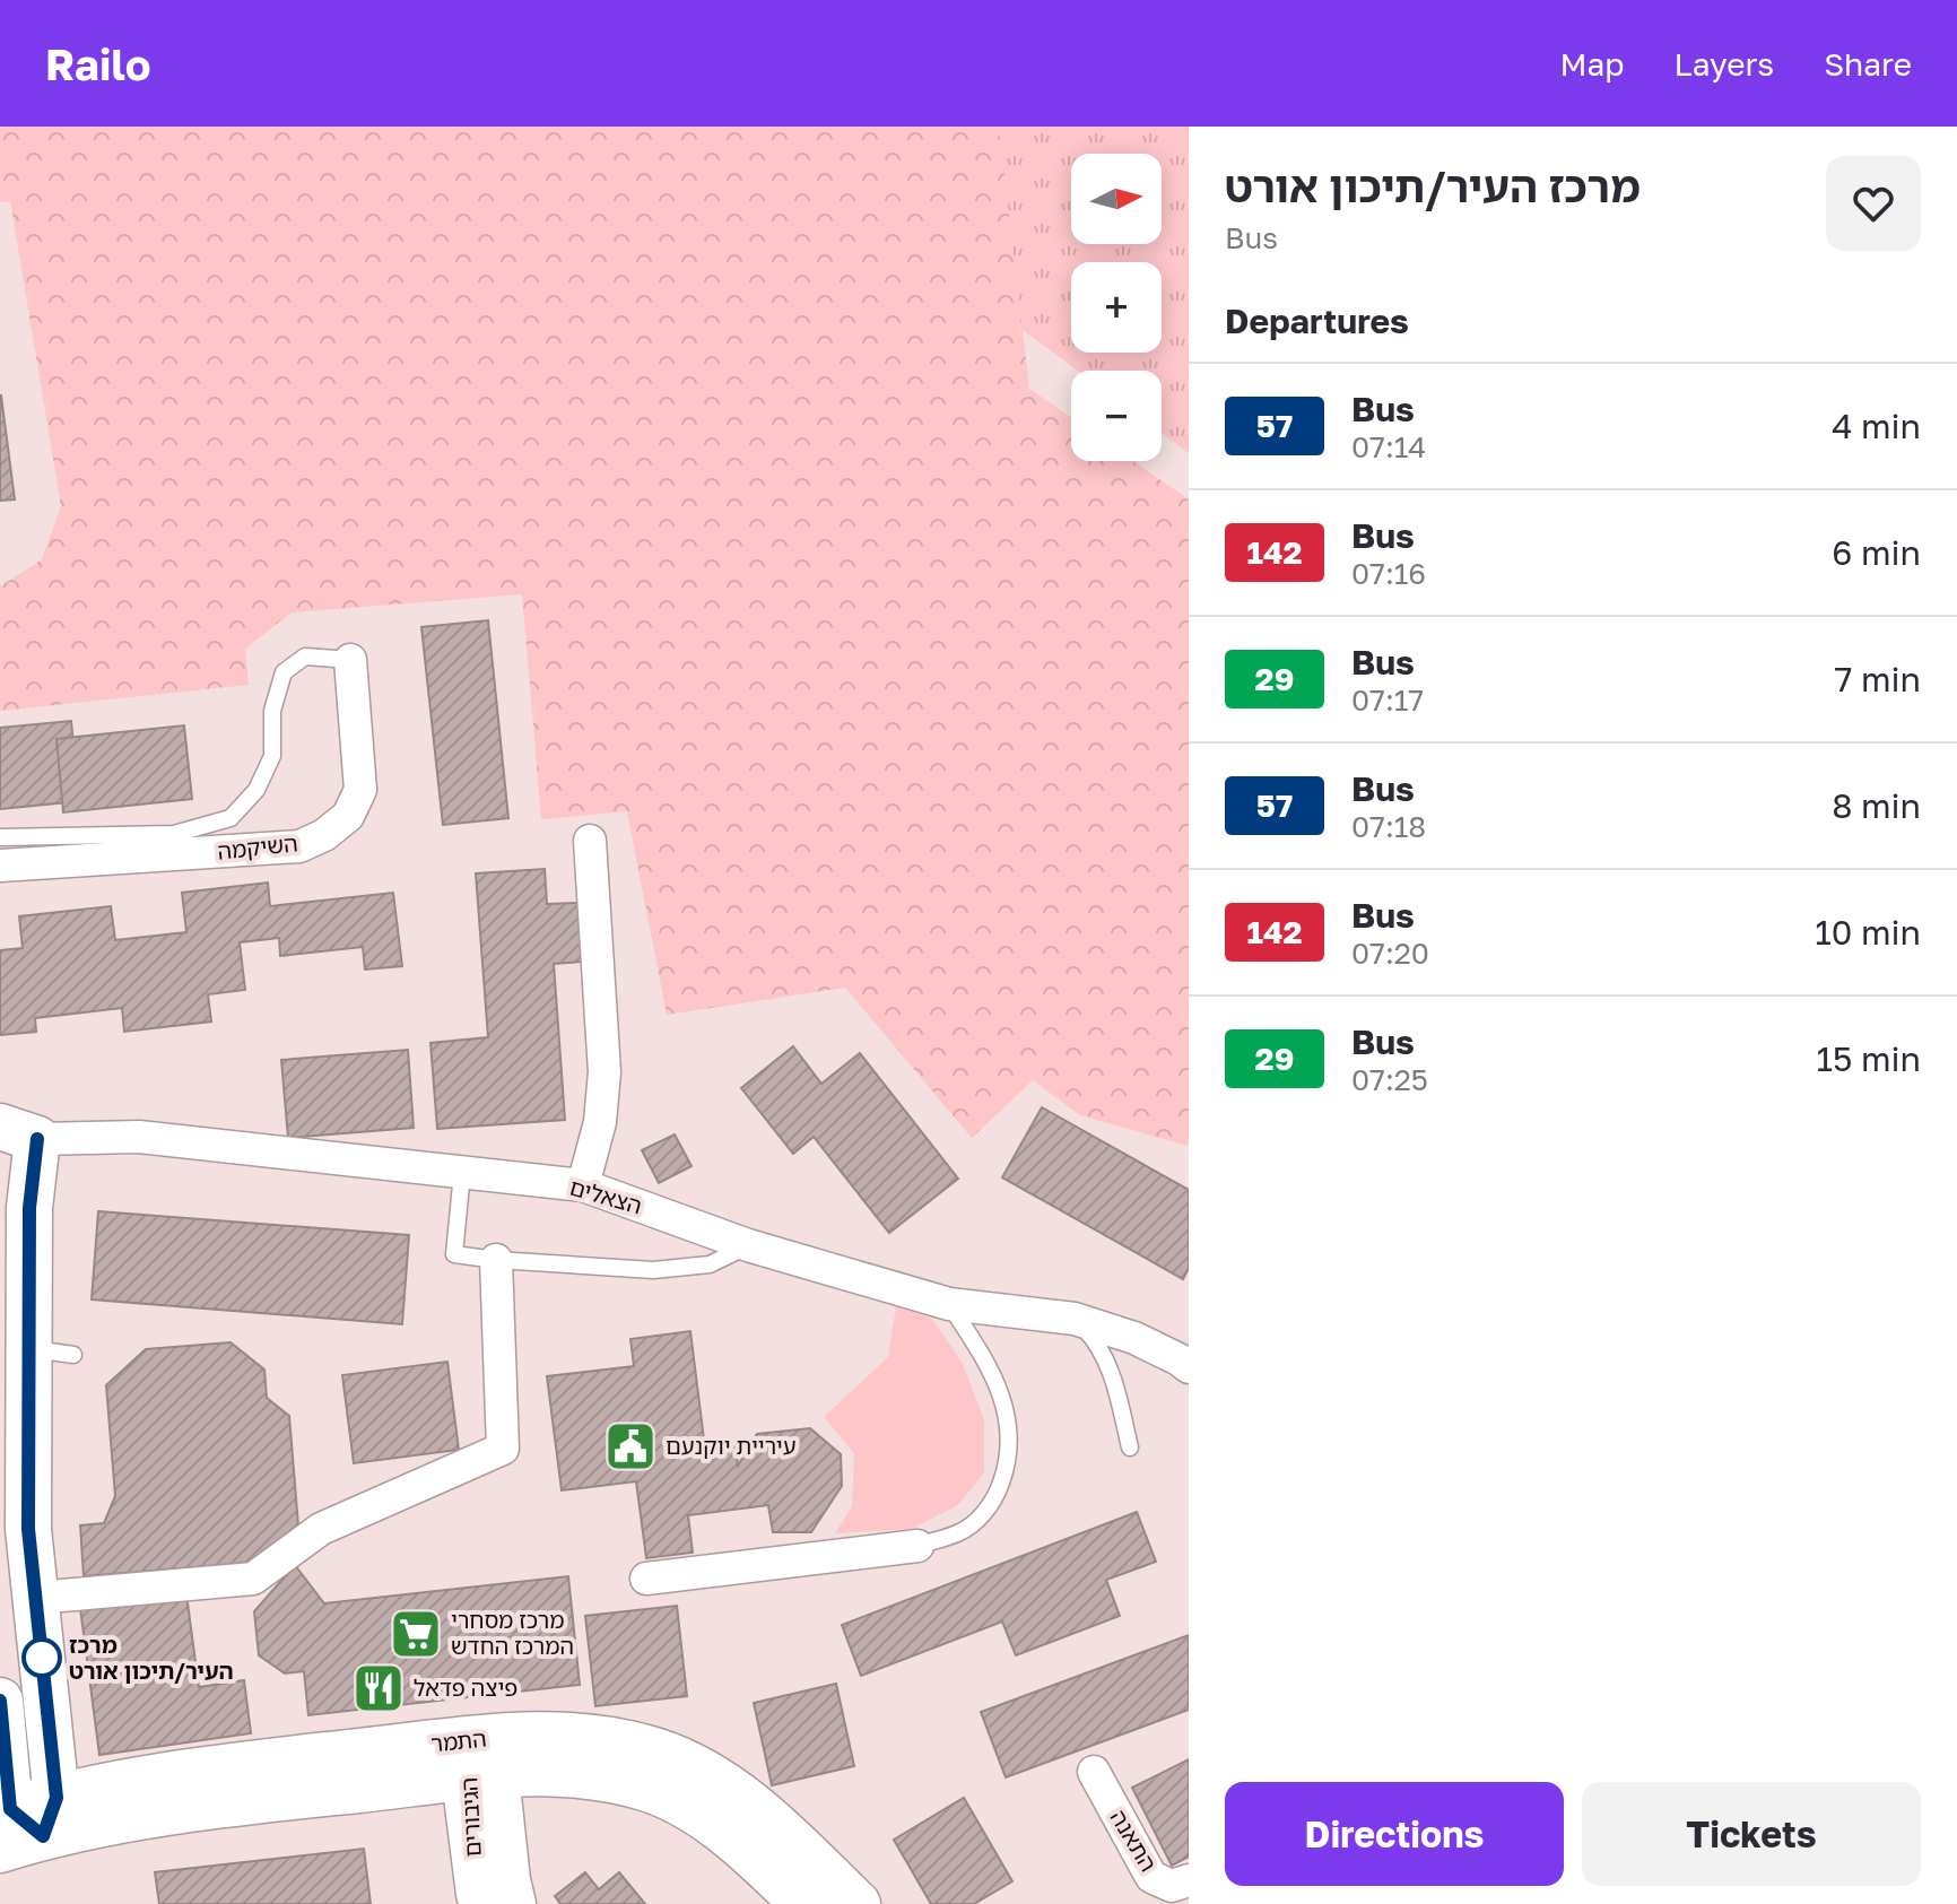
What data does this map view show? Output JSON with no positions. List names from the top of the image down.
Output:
{
  "streets": {
    "main road": ["התמר", "הגיבורים"],
    "street": ["השיקמה", "הצאלים", "התאנה"]
  },
  "crossings": [
    ["התמר", "הגיבורים"]
  ],
  "places": {
    "public building": ["עיריית יוקנעם"],
    "supermarket": ["מרכז מסחרי המרכז החדש"],
    "other": ["מרכז העיר/תיכון אורט"],
    "restaurant": ["פיצה פדאל"]
  },
  "lines": ["bus line 57"],
  "north": "right",
  "page": {
    "header": "Railo",
    "nav": ["Map", "Layers", "Share"],
    "heading": [
      ["מרכז העיר/תיכון אורט", "Bus"],
      "Departures"
    ],
    "map_buttons": ["+", "−"],
    "list": [
      {
        "mark": "57",
        "name": "Bus",
        "note": "07:14",
        "value": "4 min"
      },
      {
        "mark": "142",
        "name": "Bus",
        "note": "07:16",
        "value": "6 min"
      },
      {
        "mark": "29",
        "name": "Bus",
        "note": "07:17",
        "value": "7 min"
      },
      {
        "mark": "57",
        "name": "Bus",
        "note": "07:18",
        "value": "8 min"
      },
      {
        "mark": "142",
        "name": "Bus",
        "note": "07:20",
        "value": "10 min"
      },
      {
        "mark": "29",
        "name": "Bus",
        "note": "07:25",
        "value": "15 min"
      }
    ],
    "buttons": ["Directions", "Tickets"]
  }
}
